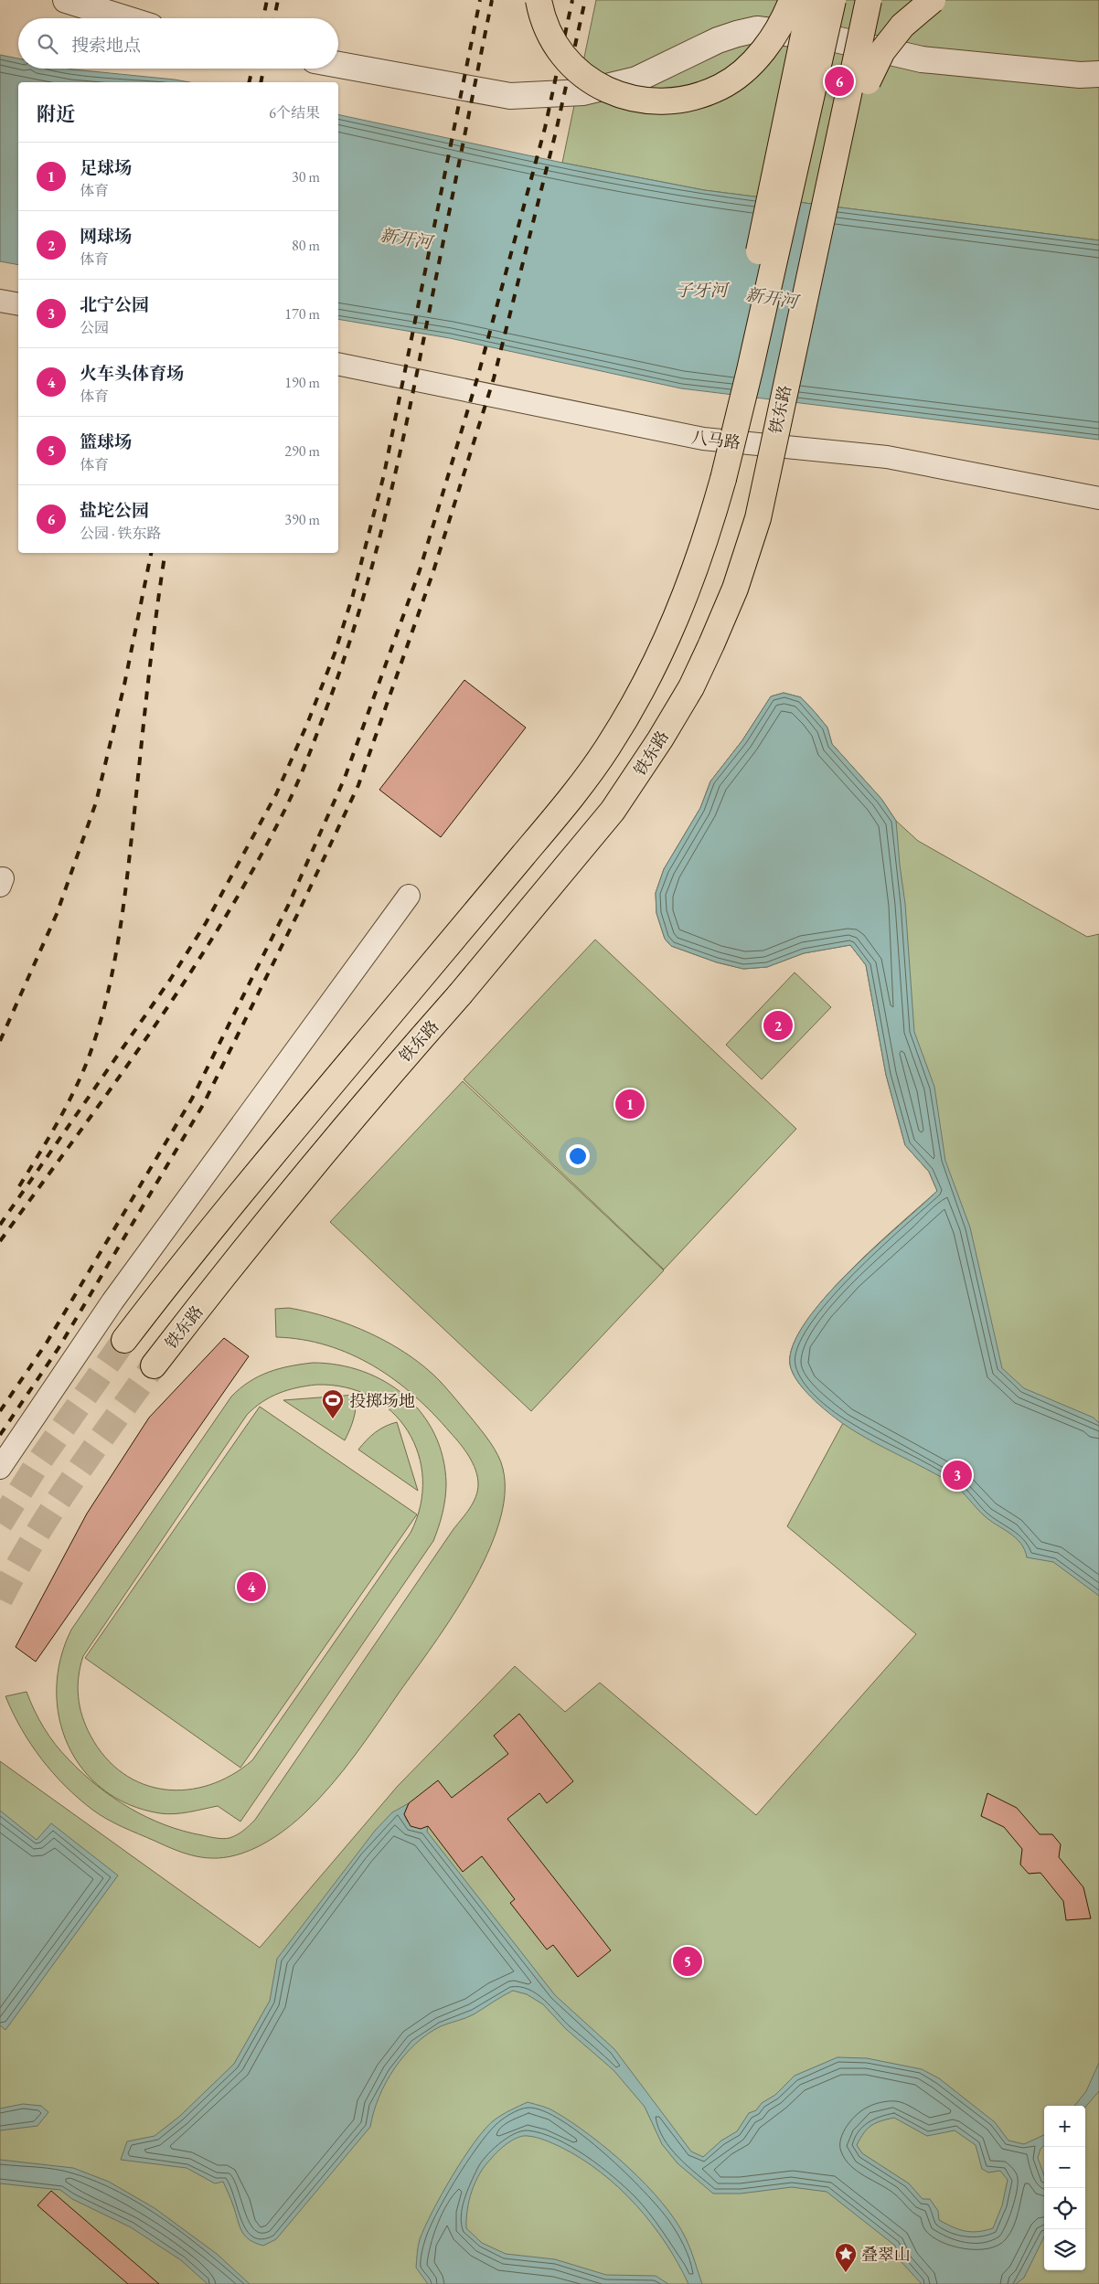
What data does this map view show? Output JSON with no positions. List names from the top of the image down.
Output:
{
  "streets": {
    "highway": ["铁东路"],
    "street": ["八马路"]
  },
  "water": ["新开河", "子牙河"],
  "places": {
    "sports": ["投掷场地"],
    "place": ["叠翠山"]
  },
  "page": {
    "search": "搜索地点",
    "pins": [
      "6",
      "2",
      "1",
      "3",
      "4",
      "5"
    ],
    "heading": ["附近", "6个结果"],
    "list": [
      {
        "mark": "1",
        "name": "足球场",
        "note": "体育",
        "value": "30 m"
      },
      {
        "mark": "2",
        "name": "网球场",
        "note": "体育",
        "value": "80 m"
      },
      {
        "mark": "3",
        "name": "北宁公园",
        "note": "公园",
        "value": "170 m"
      },
      {
        "mark": "4",
        "name": "火车头体育场",
        "note": "体育",
        "value": "190 m"
      },
      {
        "mark": "5",
        "name": "篮球场",
        "note": "体育",
        "value": "290 m"
      },
      {
        "mark": "6",
        "name": "盐坨公园",
        "note": "公园 · 铁东路",
        "value": "390 m"
      }
    ],
    "map_buttons": ["+", "−"]
  }
}
